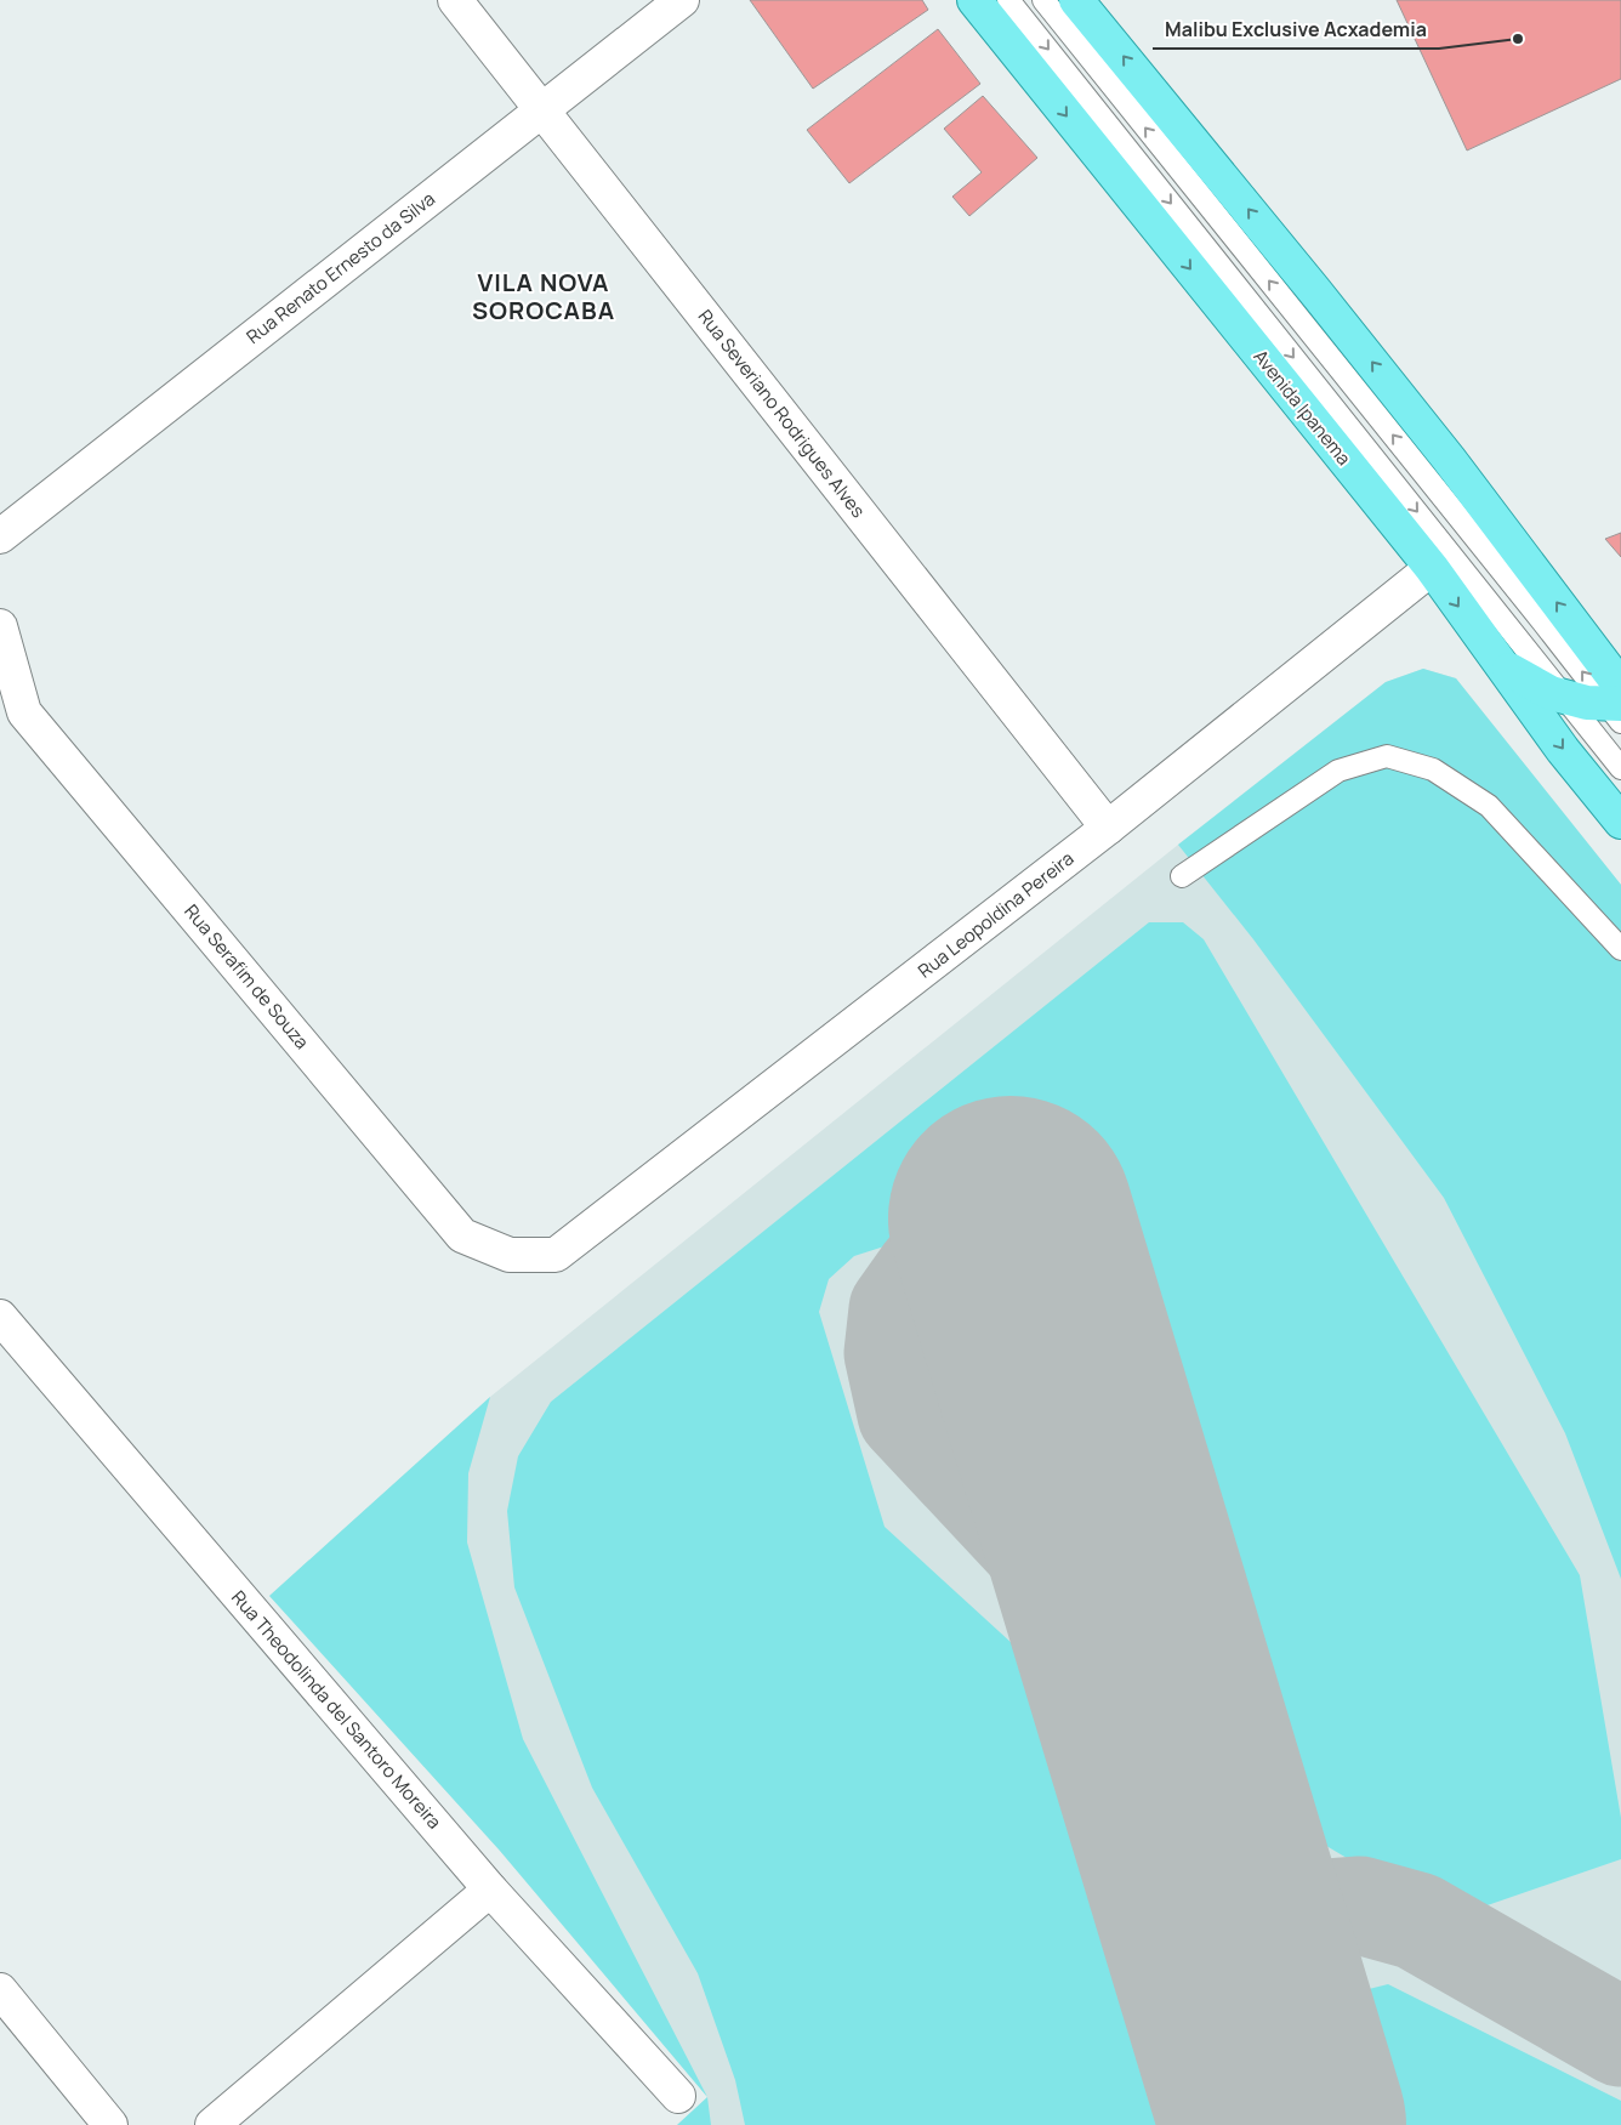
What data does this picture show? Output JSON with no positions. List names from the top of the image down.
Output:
{
  "streets": {
    "main road": ["Avenida Ipanema"],
    "street": [
      "Rua Renato Ernesto da Silva",
      "Rua Severiano Rodrigues Alves",
      "Rua Leopoldina Pereira",
      "Rua Serafim de Souza",
      "Rua Theodolinda del Santoro Moreira"
    ]
  },
  "crossings": [
    ["Rua Renato Ernesto da Silva", "Rua Severiano Rodrigues Alves"],
    ["Avenida Ipanema", "Rua Leopoldina Pereira"],
    ["Rua Severiano Rodrigues Alves", "Rua Leopoldina Pereira"],
    ["Rua Leopoldina Pereira", "Rua Serafim de Souza"]
  ],
  "districts": ["VILA NOVA SOROCABA"],
  "places": ["Malibu Exclusive Acxademia"]
}
